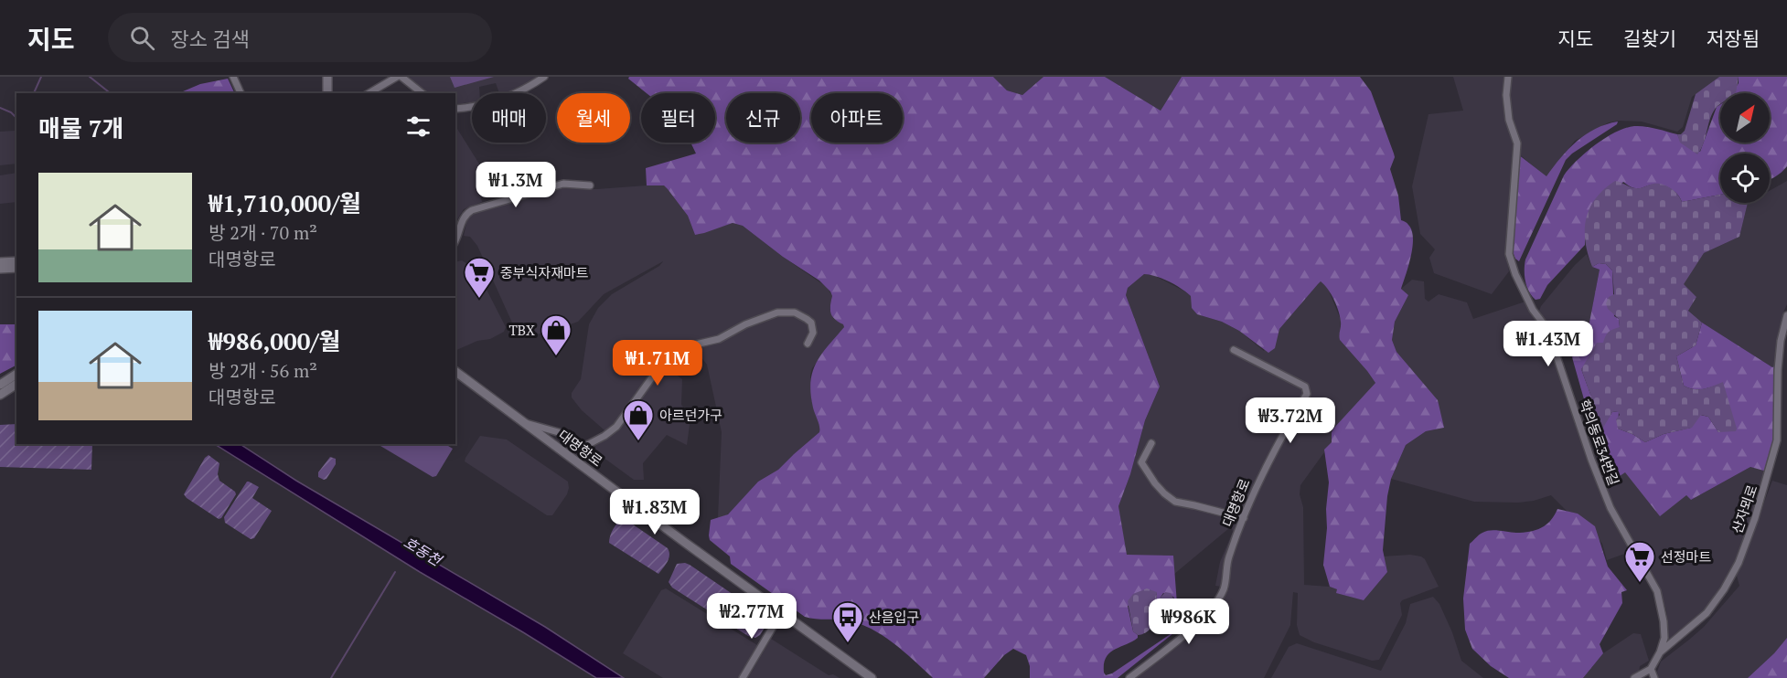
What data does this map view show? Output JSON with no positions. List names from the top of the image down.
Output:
{
  "streets": {
    "main road": ["대명항로"],
    "street": ["학의동로34번길", "산자뫼로"]
  },
  "crossings": [
    ["학의동로34번길", "산자뫼로"]
  ],
  "water": ["호동천"],
  "places": {
    "supermarket": ["중부식자재마트", "선정마트"],
    "shop": ["TBX", "아르던가구"],
    "bus stop": ["산음입구"]
  },
  "north": "top right",
  "page": {
    "header": "지도",
    "search": "장소 검색",
    "nav": ["지도", "길찾기", "저장됨"],
    "chip": [
      "매매",
      "월세",
      "필터",
      "신규",
      "아파트"
    ],
    "heading": "매물 7개",
    "list": [
      {
        "name": "₩1,710,000/월",
        "note": "방 2개 · 70 m² · 대명항로"
      },
      {
        "name": "₩986,000/월",
        "note": "방 2개 · 56 m² · 대명항로"
      }
    ],
    "price": [
      "₩1.3M",
      "₩1.43M",
      "₩1.71M",
      "₩3.72M",
      "₩1.83M",
      "₩2.77M",
      "₩986K"
    ]
  }
}
